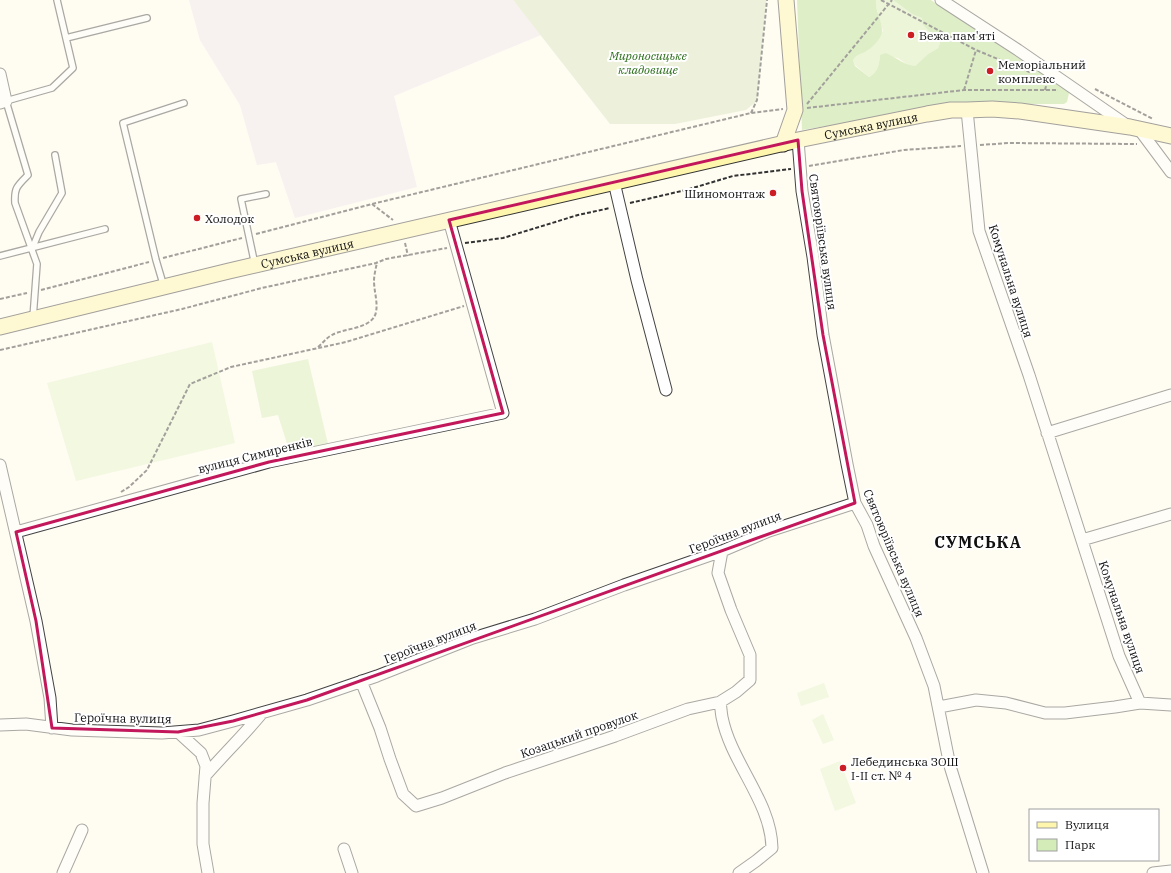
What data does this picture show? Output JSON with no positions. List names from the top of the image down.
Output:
{
  "streets": {
    "main road": ["Сумська вулиця"],
    "street": [
      "Святоюріївська вулиця",
      "Комунальна вулиця",
      "вулиця Симиренків",
      "Героїчна вулиця",
      "Козацький провулок"
    ]
  },
  "crossings": [
    ["Сумська вулиця", "Святоюріївська вулиця"],
    ["Сумська вулиця", "Комунальна вулиця"],
    ["Святоюріївська вулиця", "Героїчна вулиця"],
    ["Героїчна вулиця", "Козацький провулок"]
  ],
  "districts": ["СУМСЬКА"],
  "parks": ["Мироносицьке кладовище"],
  "places": [
    "Вежа пам'яті",
    "Меморіальний комплекс",
    "Шиномонтаж",
    "Холодок",
    "Лебединська ЗОШ І-ІІ ст. № 4"
  ],
  "legend": ["Вулиця", "Парк"]
}
